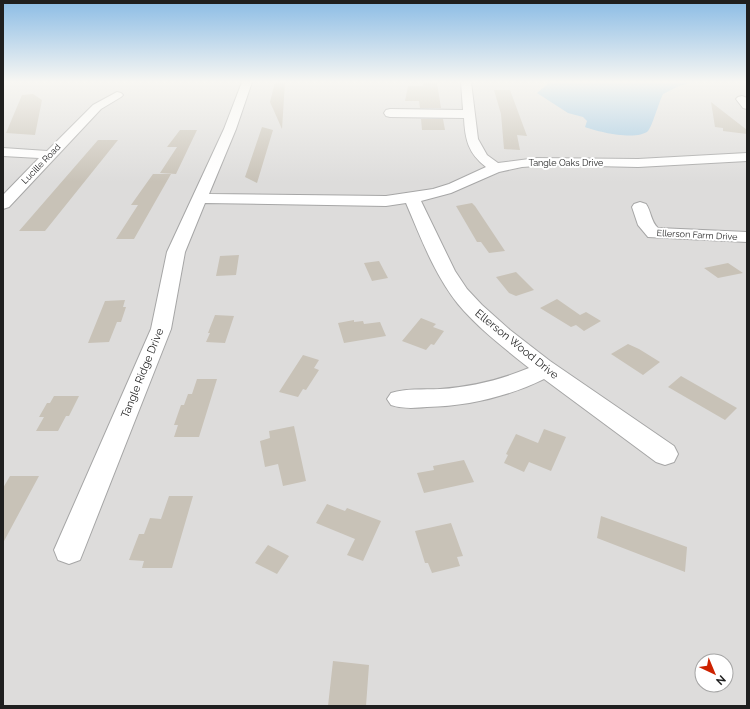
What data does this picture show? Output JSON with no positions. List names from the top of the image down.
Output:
{
  "streets": {
    "street": [
      "Tangle Oaks Drive",
      "Lucille Road",
      "Ellerson Farm Drive",
      "Ellerson Wood Drive",
      "Tangle Ridge Drive"
    ]
  },
  "crossings": [
    ["Tangle Oaks Drive", "Ellerson Wood Drive"],
    ["Tangle Oaks Drive", "Tangle Ridge Drive"]
  ],
  "north": "bottom right"
}
